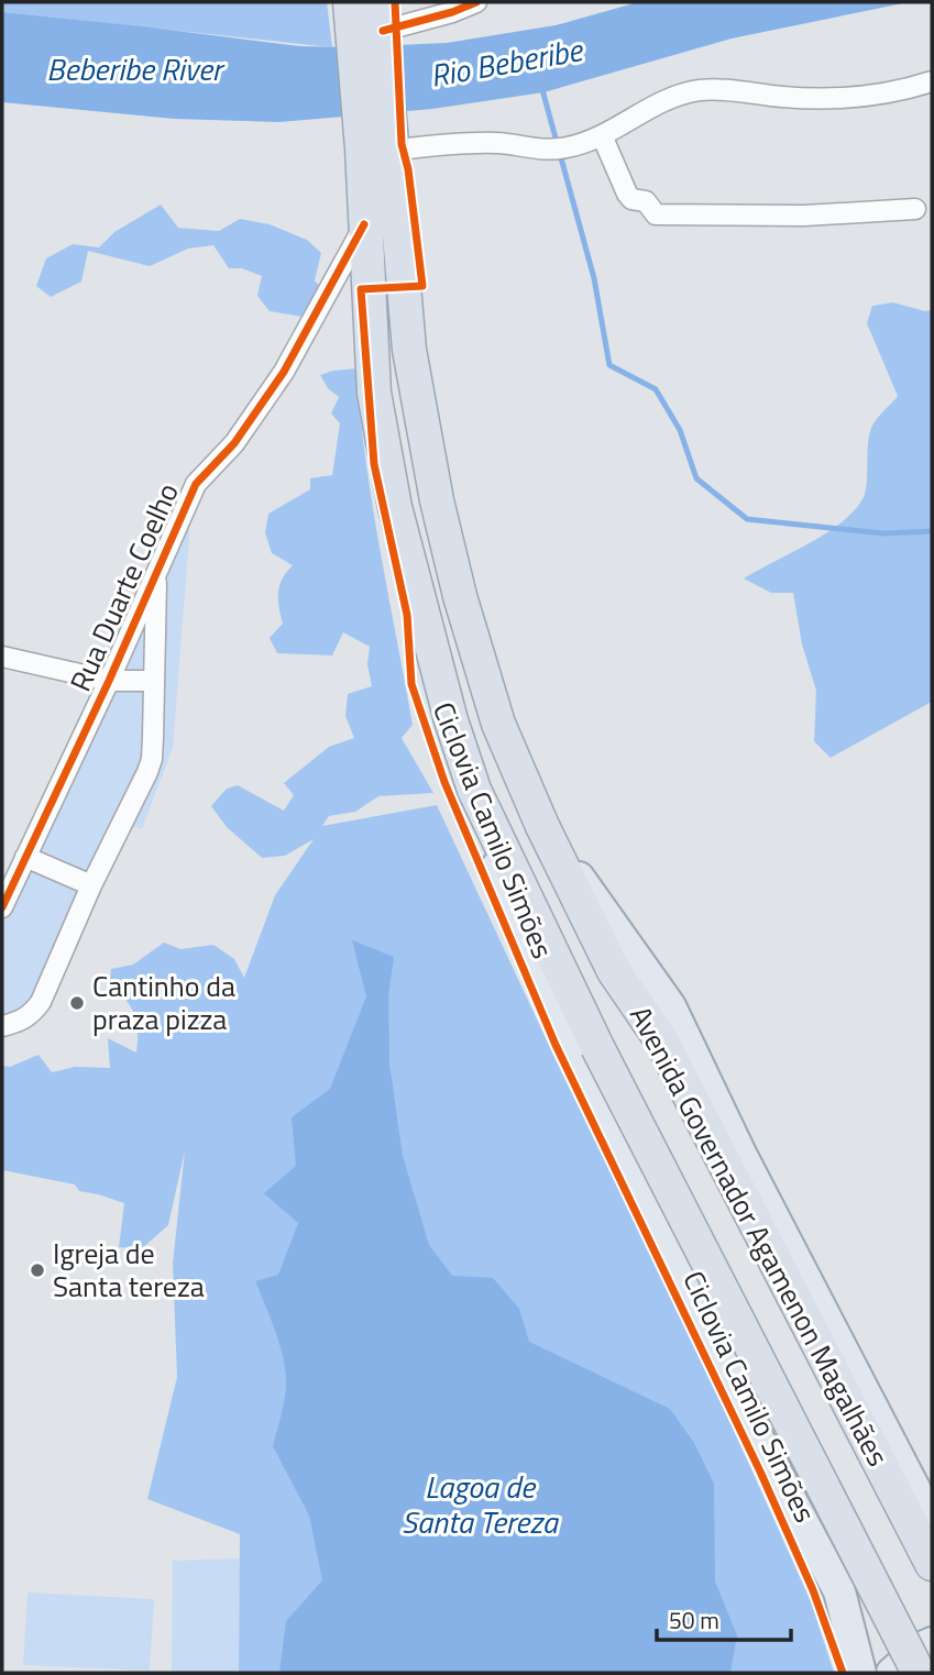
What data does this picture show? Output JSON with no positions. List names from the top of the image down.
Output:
{
  "streets": {
    "highway": ["Avenida Governador Agamenon Magalhães"],
    "street": ["Rua Duarte Coelho"],
    "cycle path": ["Ciclovia Camilo Simões"]
  },
  "crossings": [
    ["Rua Duarte Coelho", "Avenida Governador Agamenon Magalhães"]
  ],
  "water": ["Rio Beberibe", "Beberibe River", "Lagoa de Santa Tereza"],
  "places": ["Cantinho da praza pizza", "Igreja de Santa tereza"],
  "scale_bar": "50 m"
}
